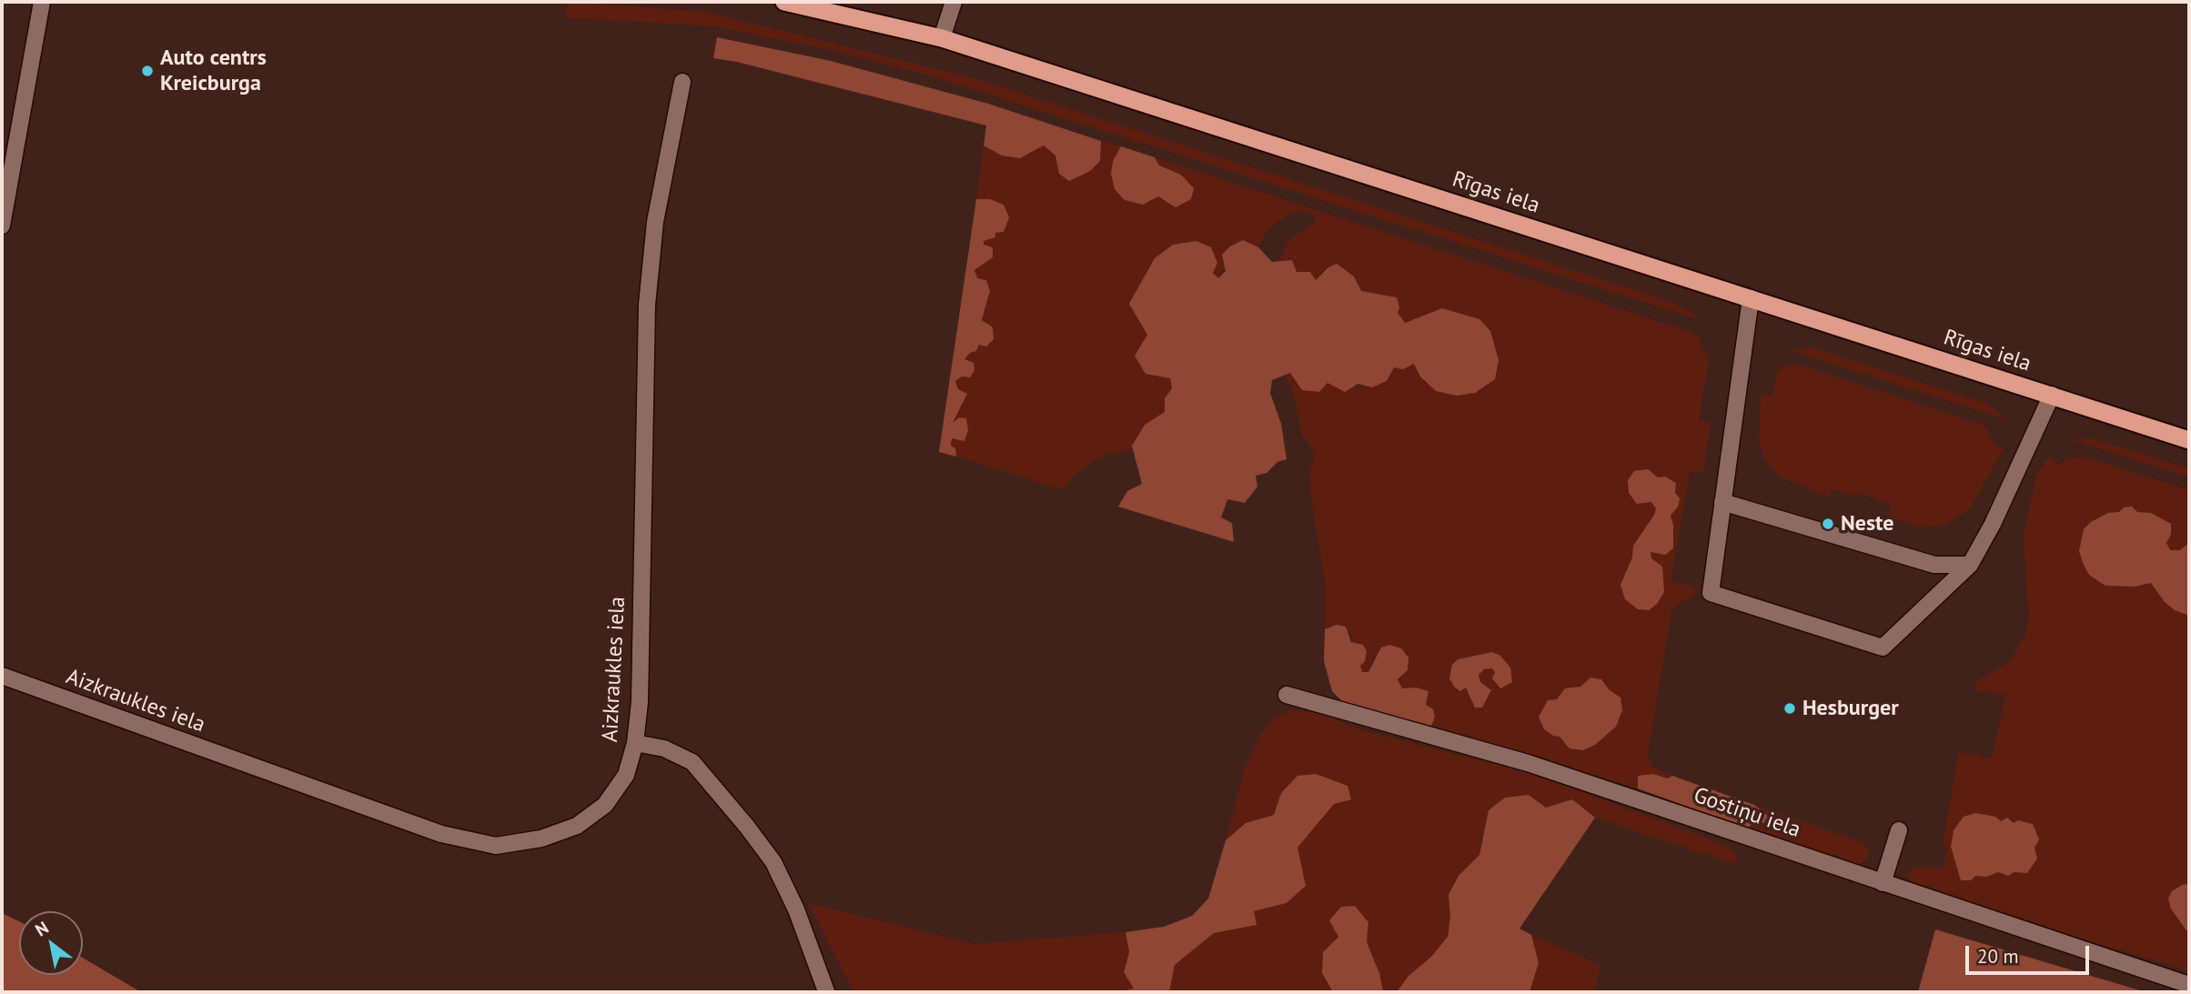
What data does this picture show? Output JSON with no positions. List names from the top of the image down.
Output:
{
  "streets": {
    "highway": ["Rīgas iela"],
    "street": ["Aizkraukles iela", "Gostiņu iela"]
  },
  "places": ["Auto centrs Kreicburga", "Neste", "Hesburger"],
  "scale_bar": "20 m",
  "north": "top left"
}
